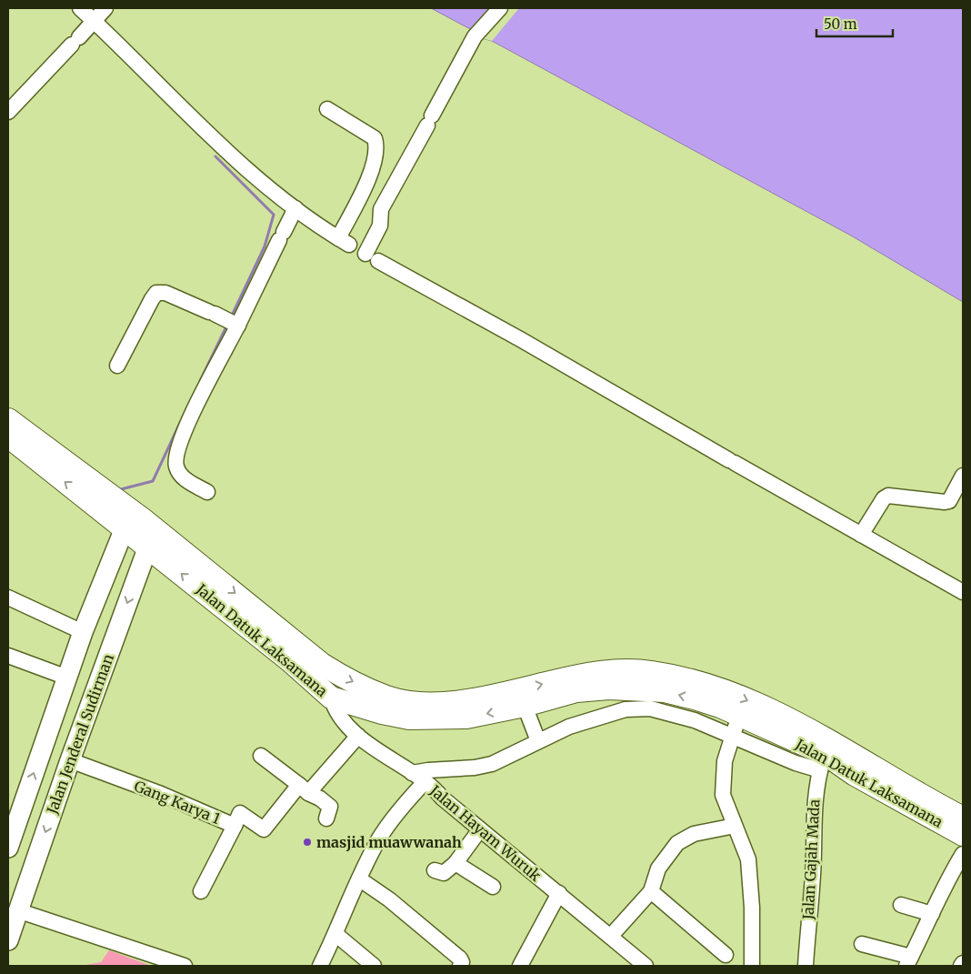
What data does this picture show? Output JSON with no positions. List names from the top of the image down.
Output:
{
  "streets": {
    "highway": ["Jalan Datuk Laksamana"],
    "main road": ["Jalan Jenderal Sudirman"],
    "street": ["Gang Karya 1", "Jalan Hayam Wuruk", "Jalan Gajah Mada"]
  },
  "crossings": [
    ["Jalan Datuk Laksamana", "Jalan Jenderal Sudirman"],
    ["Jalan Datuk Laksamana", "Jalan Hayam Wuruk"],
    ["Jalan Datuk Laksamana", "Jalan Gajah Mada"],
    ["Jalan Jenderal Sudirman", "Gang Karya 1"],
    ["Gang Karya 1", "Jalan Hayam Wuruk"]
  ],
  "places": ["masjid muawwanah"],
  "scale_bar": "50 m"
}
